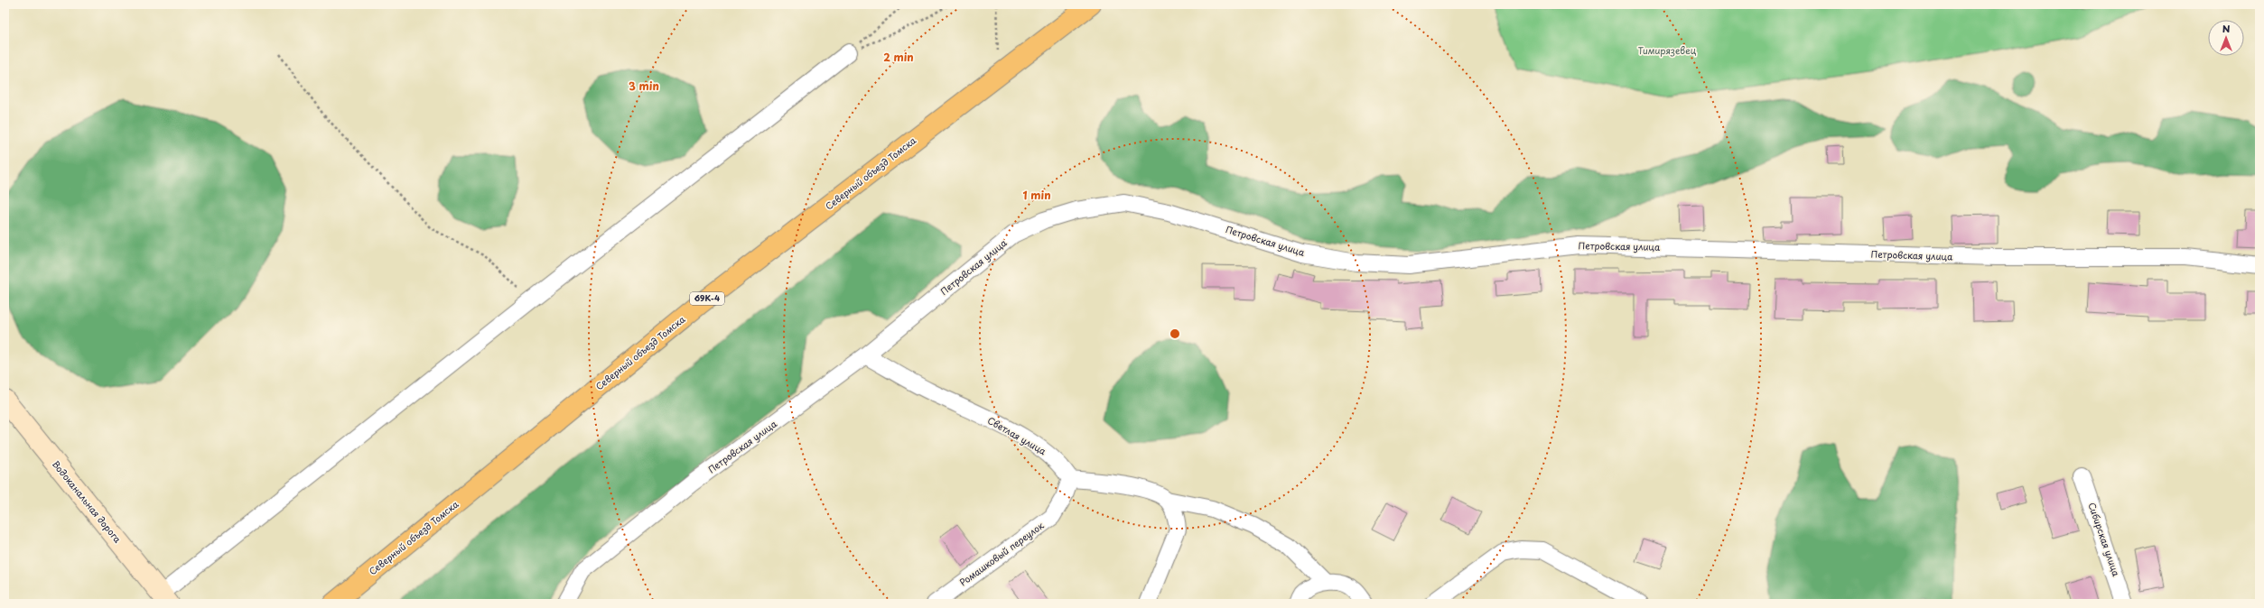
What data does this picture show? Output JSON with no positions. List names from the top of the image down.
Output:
{
  "streets": {
    "main road": ["Северный объезд Томска", "69К-4"],
    "street": [
      "Петровская улица",
      "Светлая улица",
      "Водоканальная дорога",
      "Сибирская улица",
      "Ромашковый переулок"
    ]
  },
  "crossings": [
    ["Петровская улица", "Светлая улица"],
    ["Светлая улица", "Ромашковый переулок"]
  ],
  "parks": ["Тимирязевец"],
  "north": "top",
  "rings": ["2 min", "3 min", "1 min"]
}
